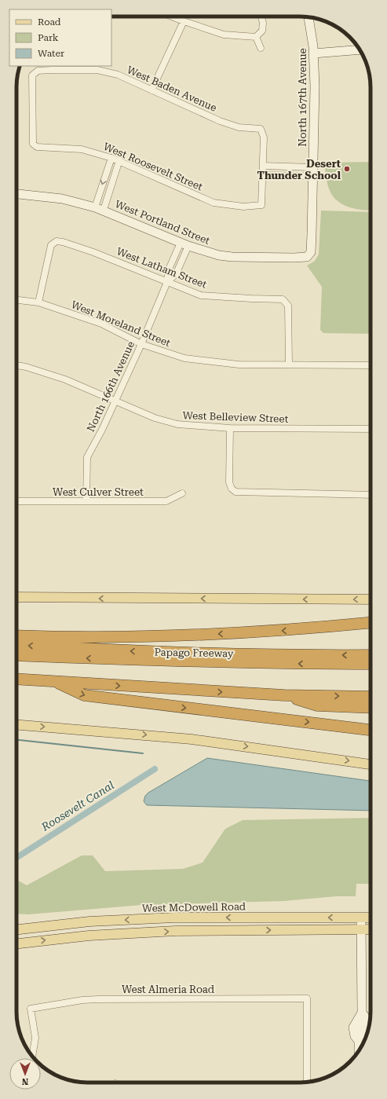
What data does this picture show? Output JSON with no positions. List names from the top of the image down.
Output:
{
  "streets": {
    "highway": ["Papago Freeway"],
    "main road": ["West McDowell Road"],
    "street": [
      "West Baden Avenue",
      "North 167th Avenue",
      "West Roosevelt Street",
      "West Portland Street",
      "West Latham Street",
      "West Moreland Street",
      "North 166th Avenue",
      "West Belleview Street",
      "West Culver Street",
      "West Almeria Road"
    ]
  },
  "crossings": [
    ["West Baden Avenue", "West Roosevelt Street"],
    ["North 167th Avenue", "West Portland Street"],
    ["West Portland Street", "North 166th Avenue"],
    ["West Latham Street", "West Moreland Street"],
    ["West Latham Street", "North 166th Avenue"],
    ["West Moreland Street", "North 166th Avenue"],
    ["North 166th Avenue", "West Belleview Street"],
    ["North 166th Avenue", "West Culver Street"]
  ],
  "water": ["Roosevelt Canal"],
  "places": ["Desert Thunder School"],
  "legend": ["Road", "Park", "Water"],
  "north": "bottom"
}
